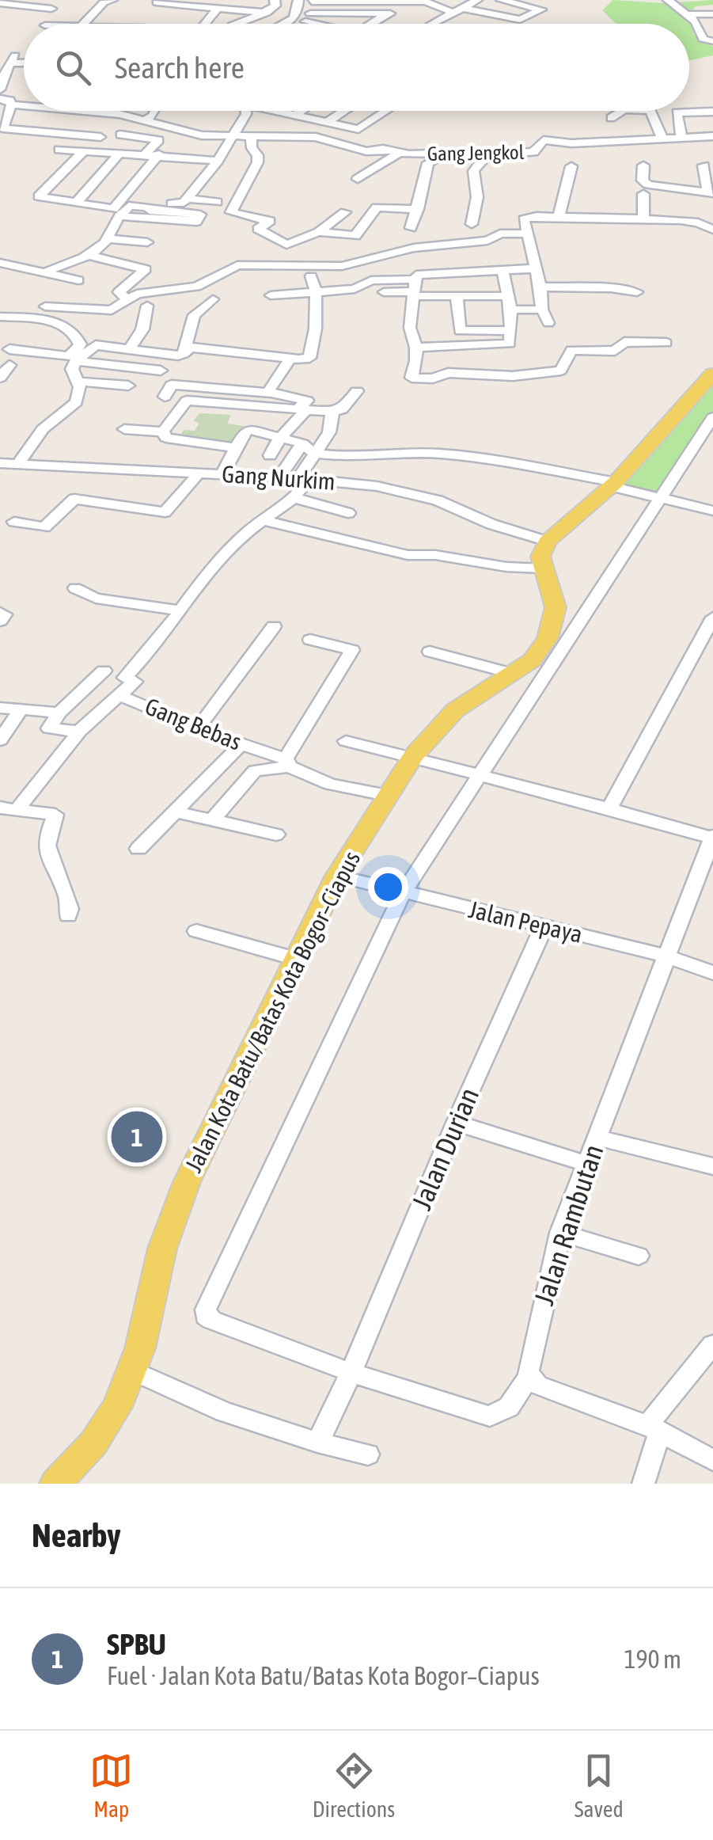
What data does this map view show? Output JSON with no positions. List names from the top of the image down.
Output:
{
  "streets": {
    "main road": ["Jalan Kota Batu/Batas Kota Bogor–Ciapus"],
    "street": [
      "Gang Jengkol",
      "Gang Nurkim",
      "Gang Bebas",
      "Jalan Pepaya",
      "Jalan Durian",
      "Jalan Rambutan"
    ]
  },
  "crossings": [
    ["Gang Nurkim", "Jalan Kota Batu/Batas Kota Bogor–Ciapus"],
    ["Gang Bebas", "Jalan Kota Batu/Batas Kota Bogor–Ciapus"],
    ["Jalan Pepaya", "Jalan Kota Batu/Batas Kota Bogor–Ciapus"],
    ["Jalan Pepaya", "Jalan Durian"],
    ["Jalan Pepaya", "Jalan Rambutan"]
  ],
  "page": {
    "search": "Search here",
    "pins": "1",
    "heading": "Nearby",
    "list": [
      {
        "mark": "1",
        "name": "SPBU",
        "note": "Fuel · Jalan Kota Batu/Batas Kota Bogor–Ciapus",
        "value": "190 m"
      }
    ],
    "nav": ["Map", "Directions", "Saved"]
  }
}
